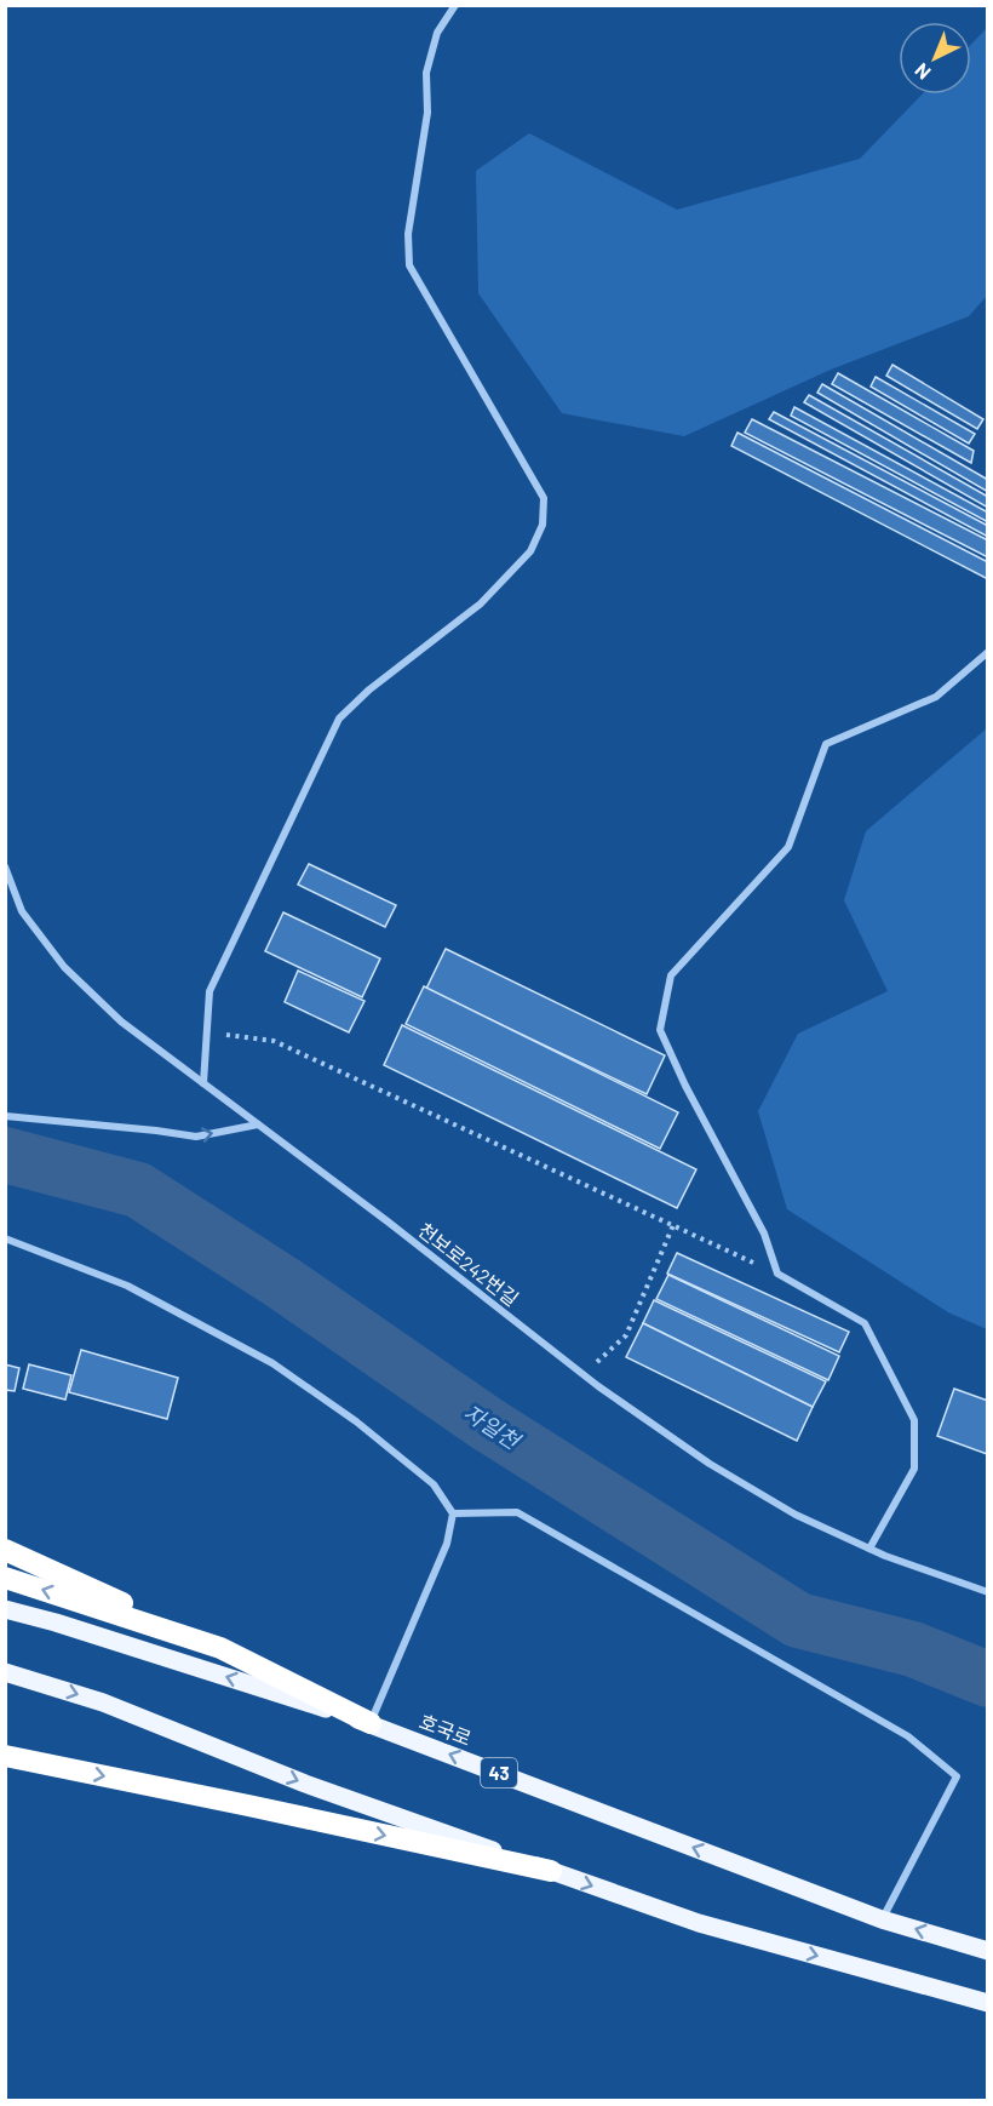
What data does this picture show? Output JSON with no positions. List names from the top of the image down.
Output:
{
  "streets": {
    "main road": ["호국로", "43"],
    "street": ["천보로242번길"]
  },
  "water": ["자일천"],
  "north": "bottom left"
}
